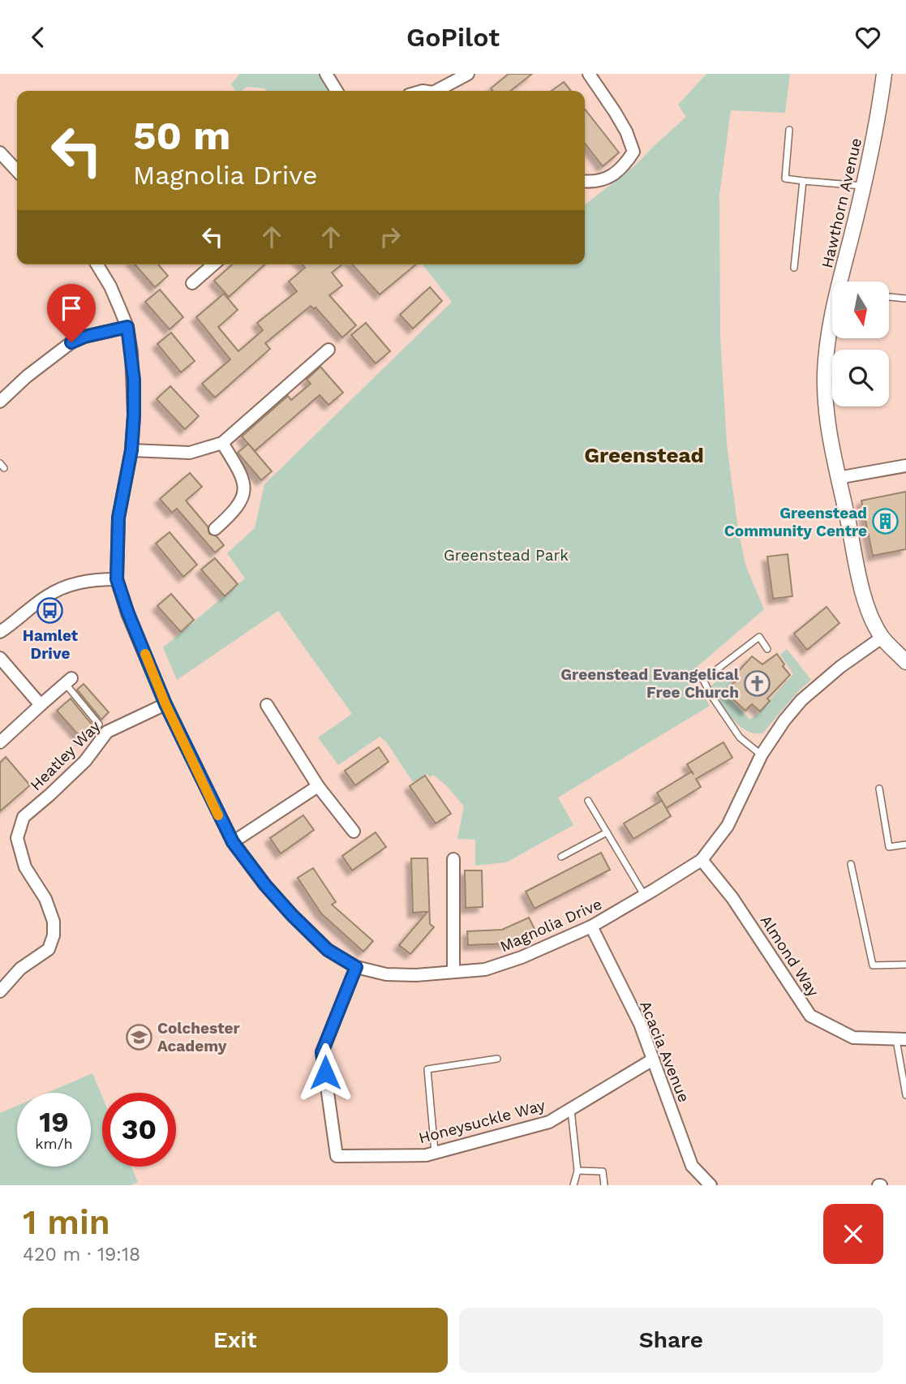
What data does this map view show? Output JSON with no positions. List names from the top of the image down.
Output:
{
  "streets": {
    "street": [
      "Hawthorn Avenue",
      "Heatley Way",
      "Magnolia Drive",
      "Almond Way",
      "Acacia Avenue",
      "Honeysuckle Way"
    ]
  },
  "crossings": [
    ["Hawthorn Avenue", "Magnolia Drive"],
    ["Heatley Way", "Magnolia Drive"],
    ["Magnolia Drive", "Almond Way"],
    ["Magnolia Drive", "Acacia Avenue"],
    ["Magnolia Drive", "Honeysuckle Way"],
    ["Acacia Avenue", "Honeysuckle Way"]
  ],
  "districts": ["Greenstead"],
  "parks": ["Greenstead Park"],
  "places": {
    "building": ["Greenstead Community Centre"],
    "bus stop": ["Hamlet Drive"],
    "church": ["Greenstead Evangelical Free Church"],
    "school or university": ["Colchester Academy"]
  },
  "north": "bottom",
  "page": {
    "header": "GoPilot",
    "turn": ["50 m", "Magnolia Drive"],
    "speed": "19 km/h",
    "limit": "30",
    "heading": ["1 min", "420 m · 19:18"],
    "buttons": ["Exit", "Share"]
  }
}
